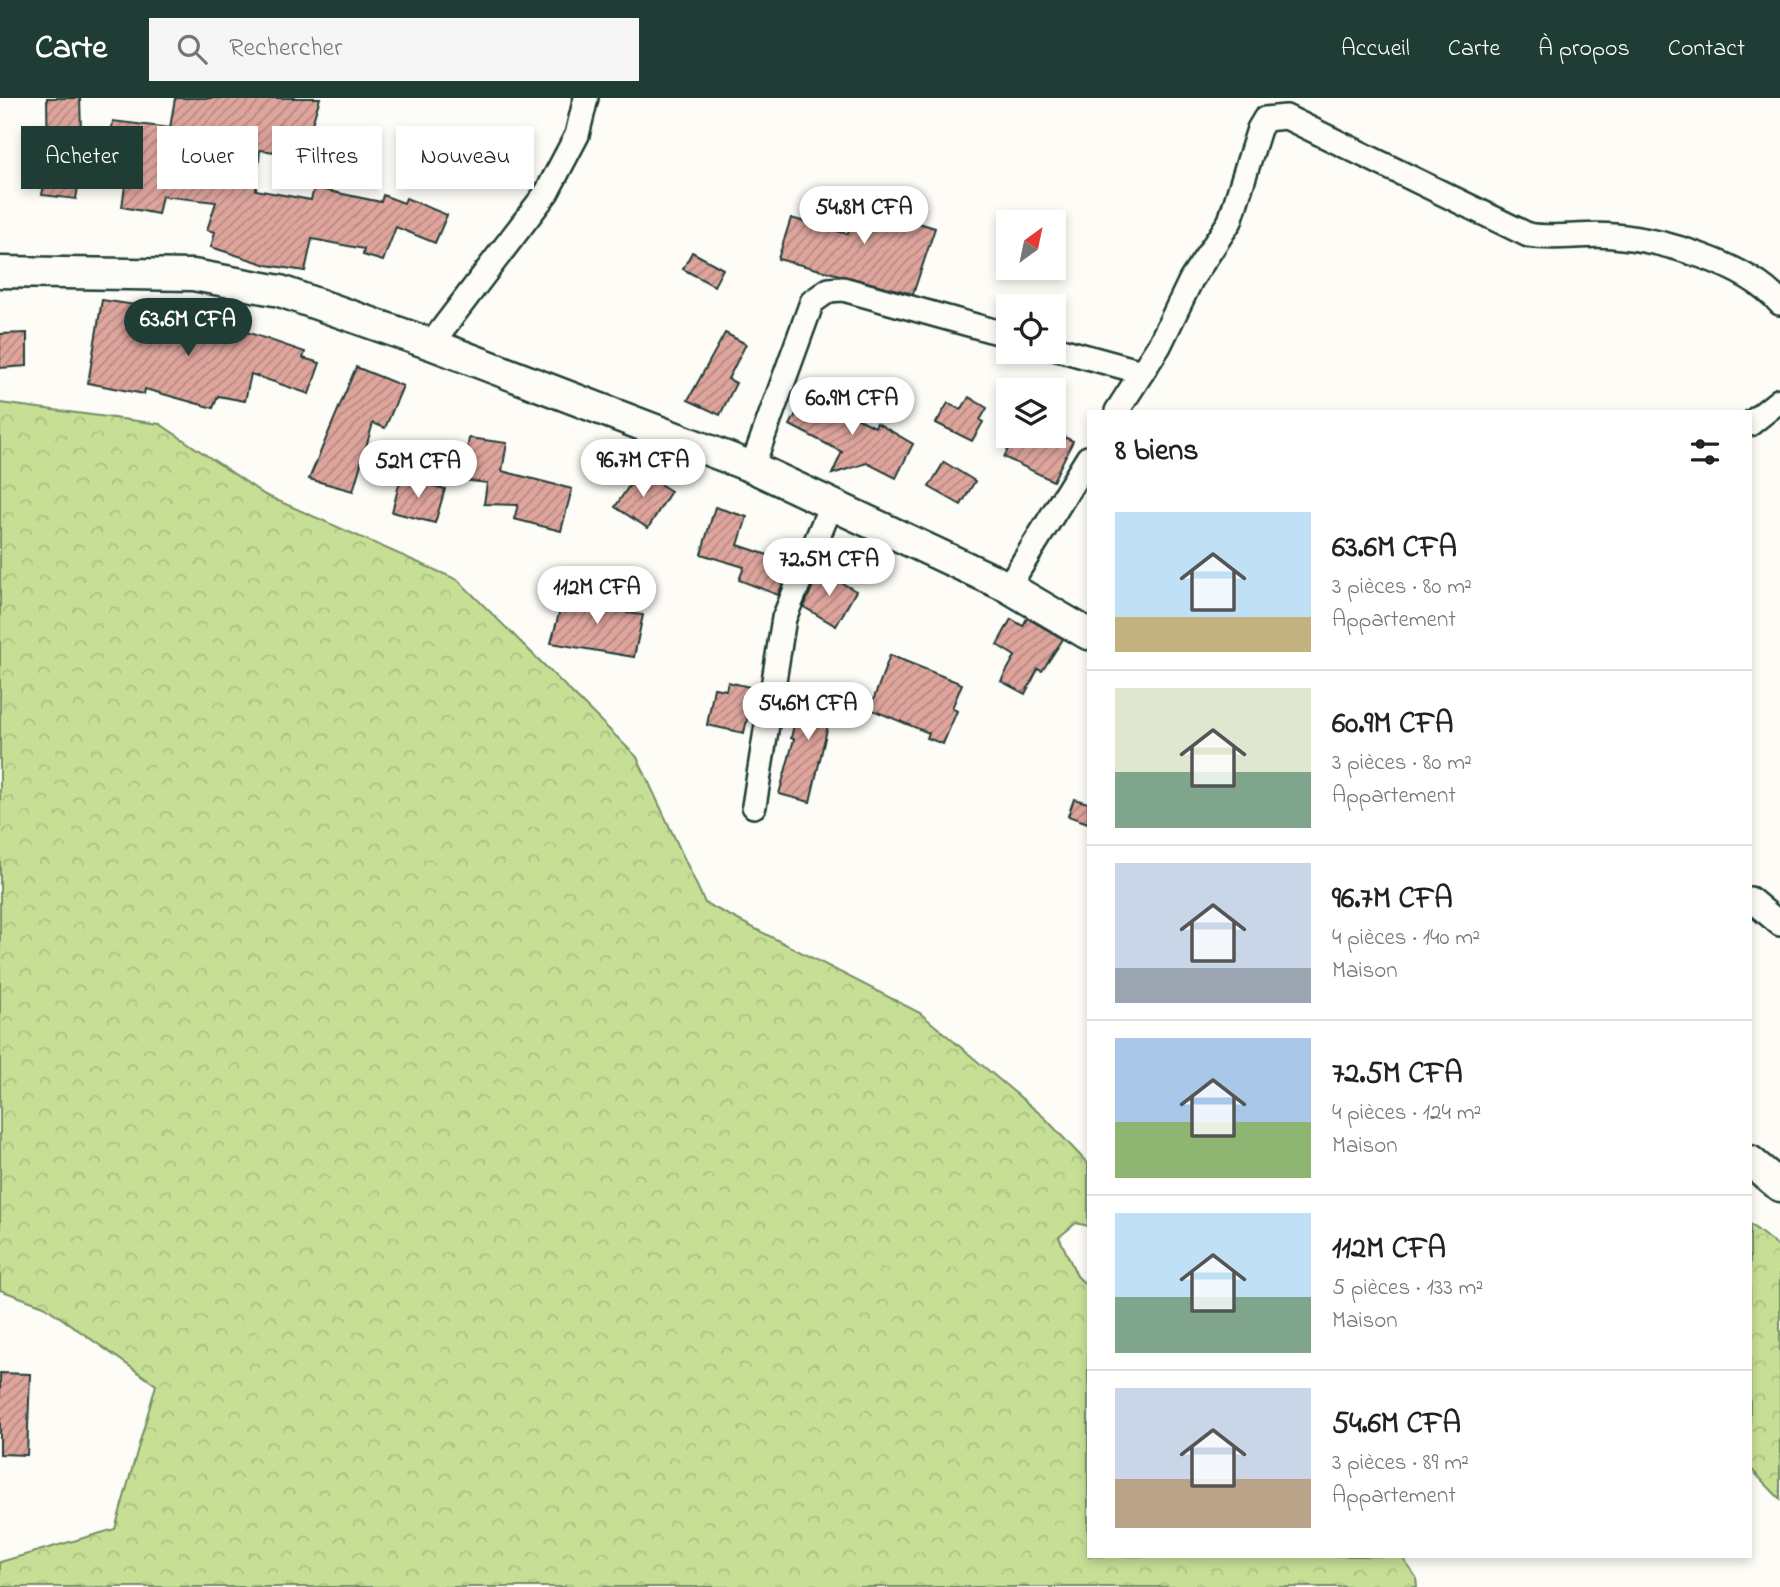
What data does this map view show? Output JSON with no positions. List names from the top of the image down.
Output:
{
  "north": "top right",
  "page": {
    "header": "Carte",
    "search": "Rechercher",
    "nav": [
      "Accueil",
      "Carte",
      "À propos",
      "Contact"
    ],
    "chip": [
      "Acheter",
      "Louer",
      "Filtres",
      "Nouveau"
    ],
    "price": [
      "54.8M CFA",
      "63.6M CFA",
      "60.9M CFA",
      "96.7M CFA",
      "52M CFA",
      "72.5M CFA",
      "112M CFA",
      "54.6M CFA"
    ],
    "heading": "8 biens",
    "list": [
      {
        "name": "63.6M CFA",
        "note": "3 pièces · 80 m² · Appartement"
      },
      {
        "name": "60.9M CFA",
        "note": "3 pièces · 80 m² · Appartement"
      },
      {
        "name": "96.7M CFA",
        "note": "4 pièces · 140 m² · Maison"
      },
      {
        "name": "72.5M CFA",
        "note": "4 pièces · 124 m² · Maison"
      },
      {
        "name": "112M CFA",
        "note": "5 pièces · 133 m² · Maison"
      },
      {
        "name": "54.6M CFA",
        "note": "3 pièces · 89 m² · Appartement"
      }
    ]
  }
}
